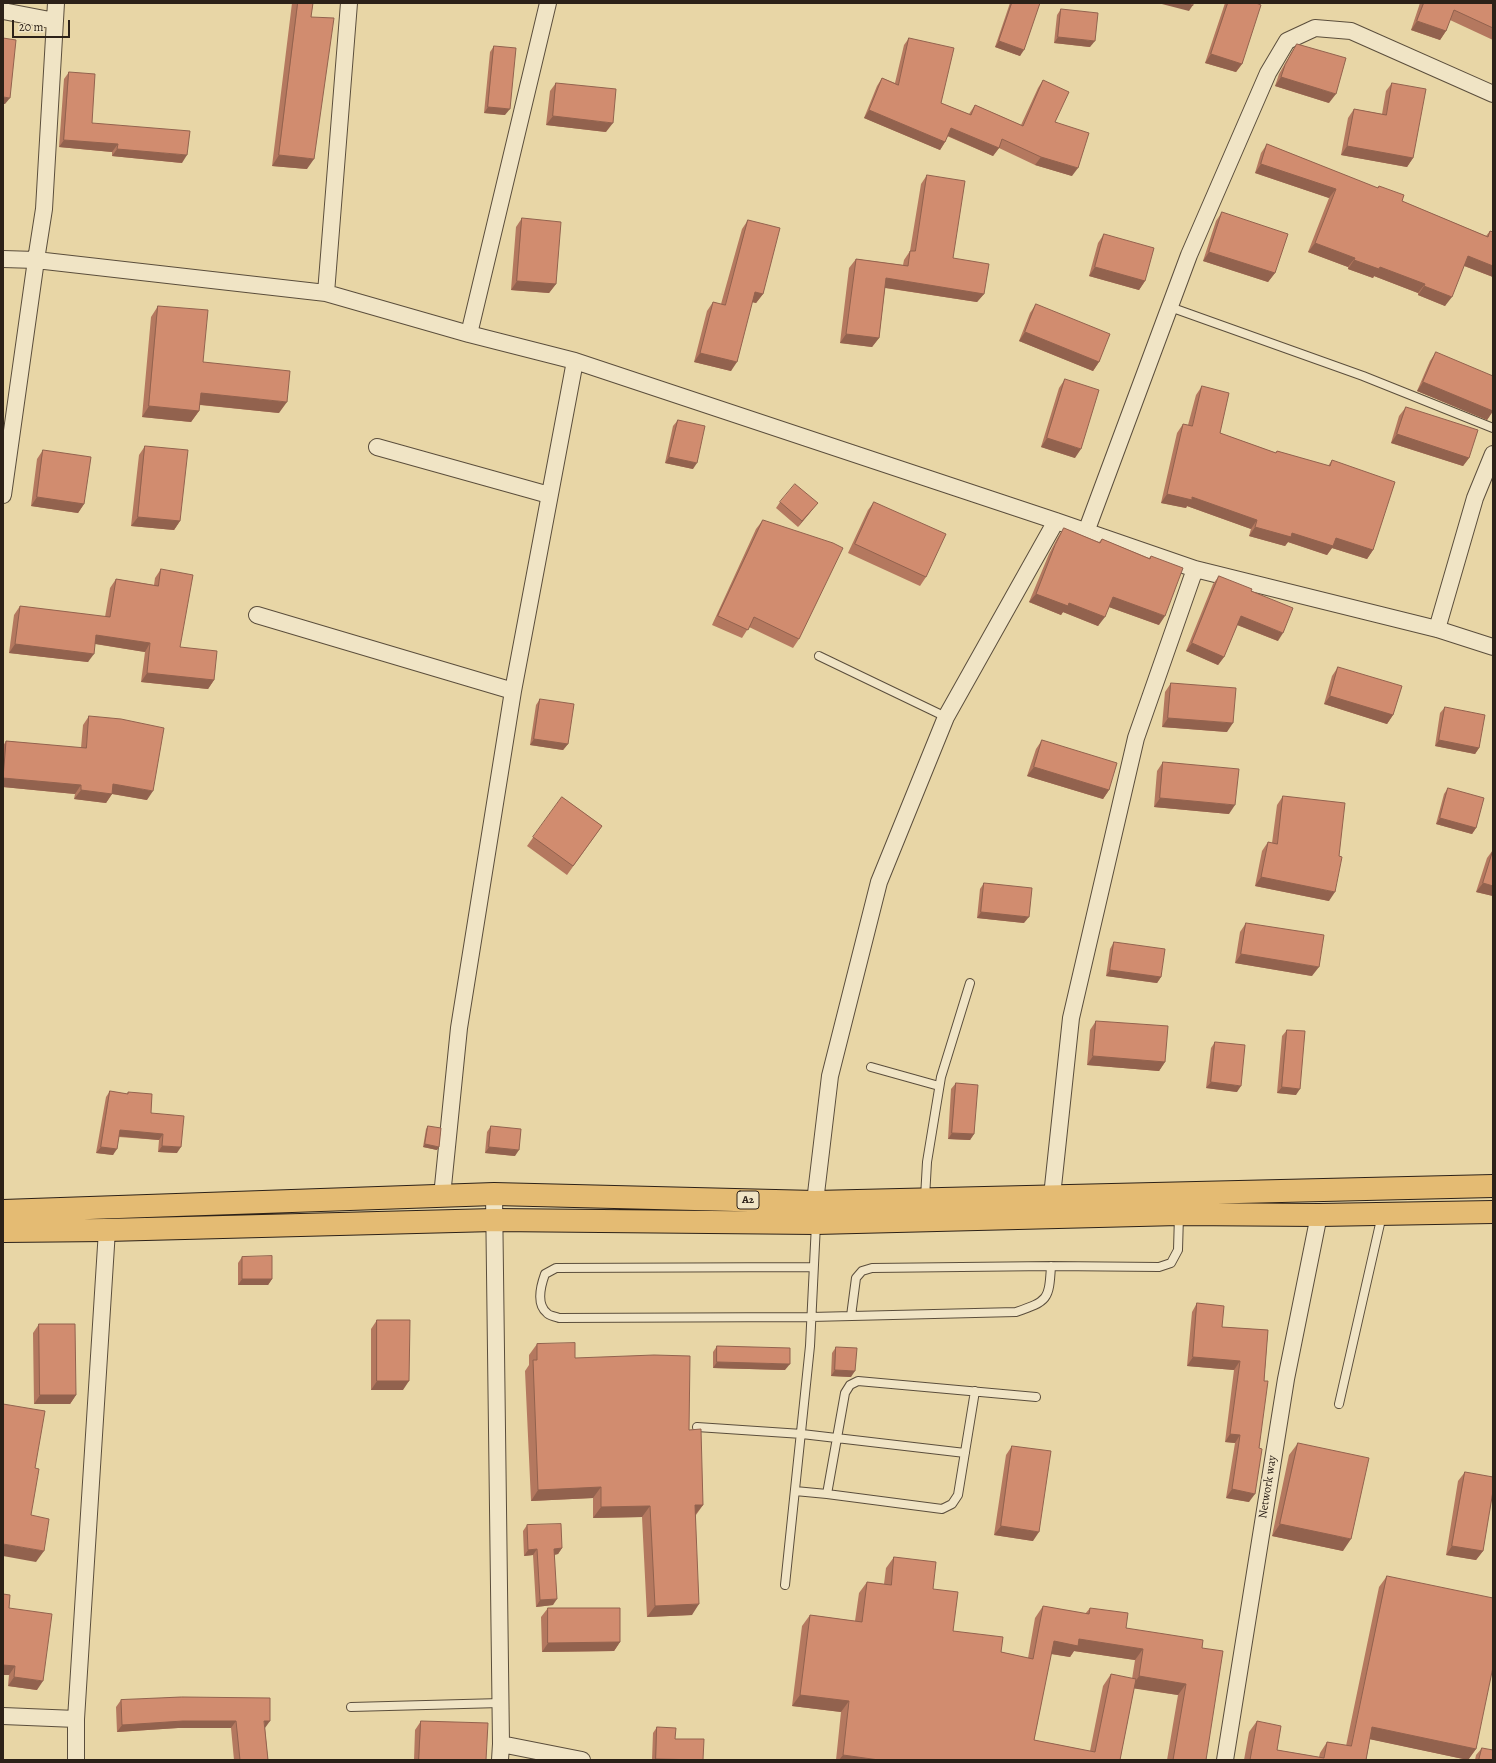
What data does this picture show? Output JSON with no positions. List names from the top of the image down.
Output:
{
  "streets": {
    "highway": ["A2"],
    "street": ["Network way"]
  },
  "crossings": [
    ["A2", "Network way"]
  ],
  "scale_bar": "20 m"
}
